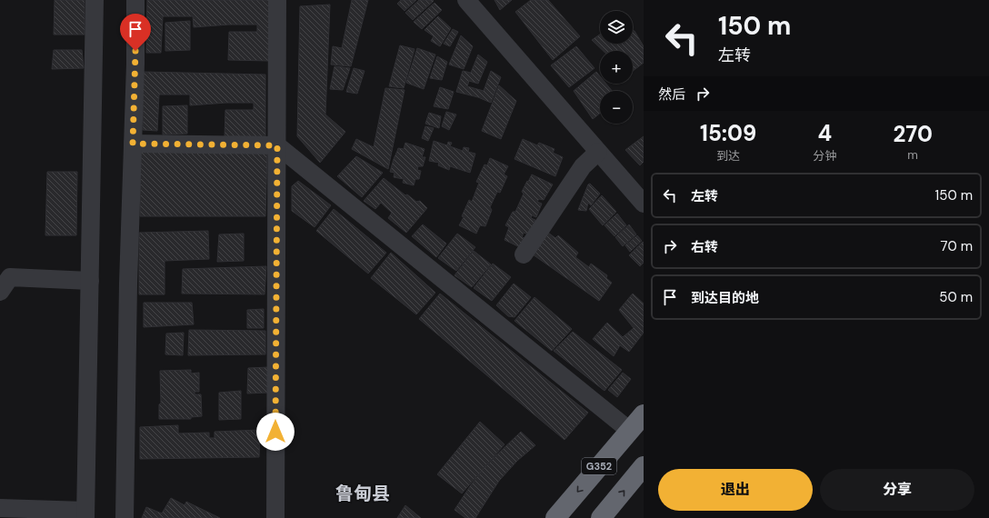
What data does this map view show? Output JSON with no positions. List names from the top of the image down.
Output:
{
  "streets": {
    "highway": ["G352"]
  },
  "districts": ["鲁甸县"],
  "page": {
    "turn": ["150 m", "左转"],
    "map_buttons": ["+", "−"],
    "then": "然后",
    "eta": [
      "15:09",
      "到达",
      "4",
      "分钟",
      "270",
      "m"
    ],
    "list": [
      {
        "name": "左转",
        "value": "150 m"
      },
      {
        "name": "右转",
        "value": "70 m"
      },
      {
        "name": "到达目的地",
        "value": "50 m"
      }
    ],
    "buttons": ["退出", "分享"]
  }
}
